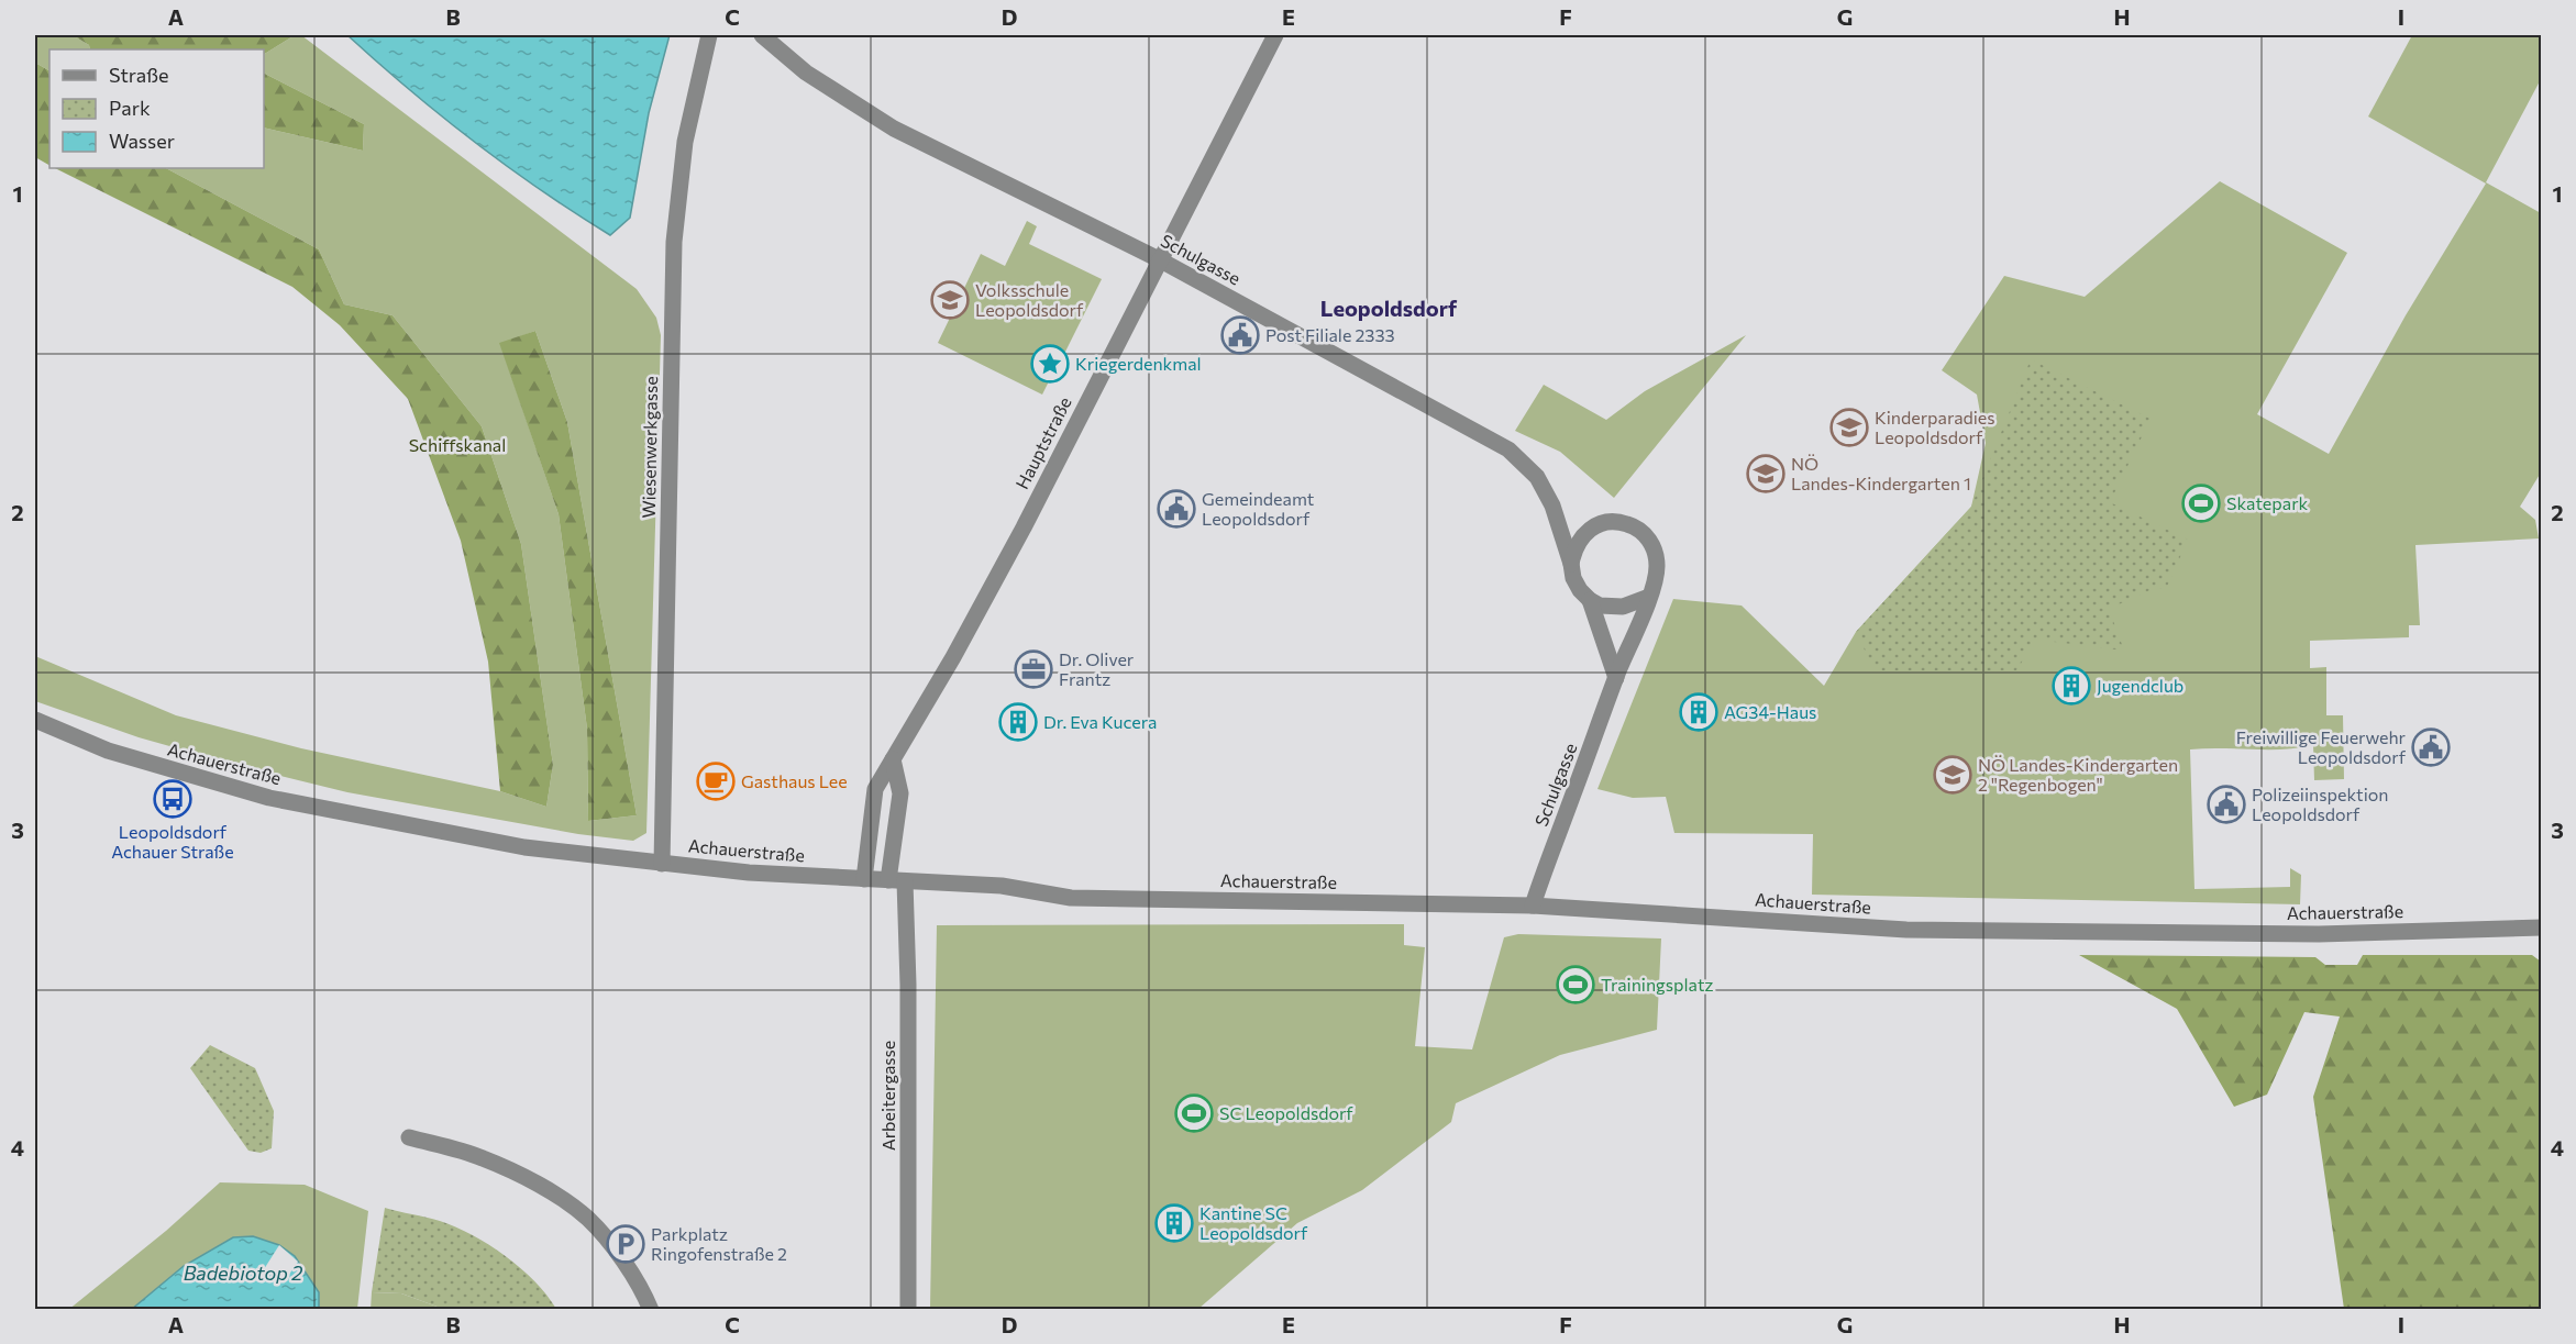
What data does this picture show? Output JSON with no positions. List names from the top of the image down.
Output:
{
  "streets": {
    "street": [
      "Schulgasse",
      "Hauptstraße",
      "Wiesenwerkgasse",
      "Achauerstraße",
      "Arbeitergasse"
    ]
  },
  "crossings": [
    ["Schulgasse", "Hauptstraße"],
    ["Schulgasse", "Achauerstraße"],
    ["Hauptstraße", "Achauerstraße"],
    ["Wiesenwerkgasse", "Achauerstraße"],
    ["Achauerstraße", "Arbeitergasse"]
  ],
  "districts": ["Leopoldsdorf"],
  "water": ["Badebiotop 2"],
  "parks": ["Schiffskanal"],
  "places": {
    "school or university": [
      "Volksschule Leopoldsdorf",
      "Kinderparadies Leopoldsdorf",
      "NÖ Landes-Kindergarten 1",
      "NÖ Landes-Kindergarten 2 \"Regenbogen\""
    ],
    "public building": [
      "Post Filiale 2333",
      "Gemeindeamt Leopoldsdorf",
      "Freiwillige Feuerwehr Leopoldsdorf",
      "Polizeiinspektion Leopoldsdorf"
    ],
    "place": ["Kriegerdenkmal"],
    "sports": ["Skatepark", "Trainingsplatz", "SC Leopoldsdorf"],
    "office": ["Dr. Oliver Frantz"],
    "building": [
      "Jugendclub",
      "AG34-Haus",
      "Dr. Eva Kucera",
      "Kantine SC Leopoldsdorf"
    ],
    "cafe": ["Gasthaus Lee"],
    "bus stop": ["Leopoldsdorf Achauer Straße"],
    "parking": ["Parkplatz Ringofenstraße 2"]
  },
  "legend": ["Straße", "Park", "Wasser"],
  "grid": {
    "columns": [
      "A",
      "B",
      "C",
      "D",
      "E",
      "F",
      "G",
      "H",
      "I"
    ],
    "rows": [
      "1",
      "2",
      "3",
      "4"
    ]
  }
}
